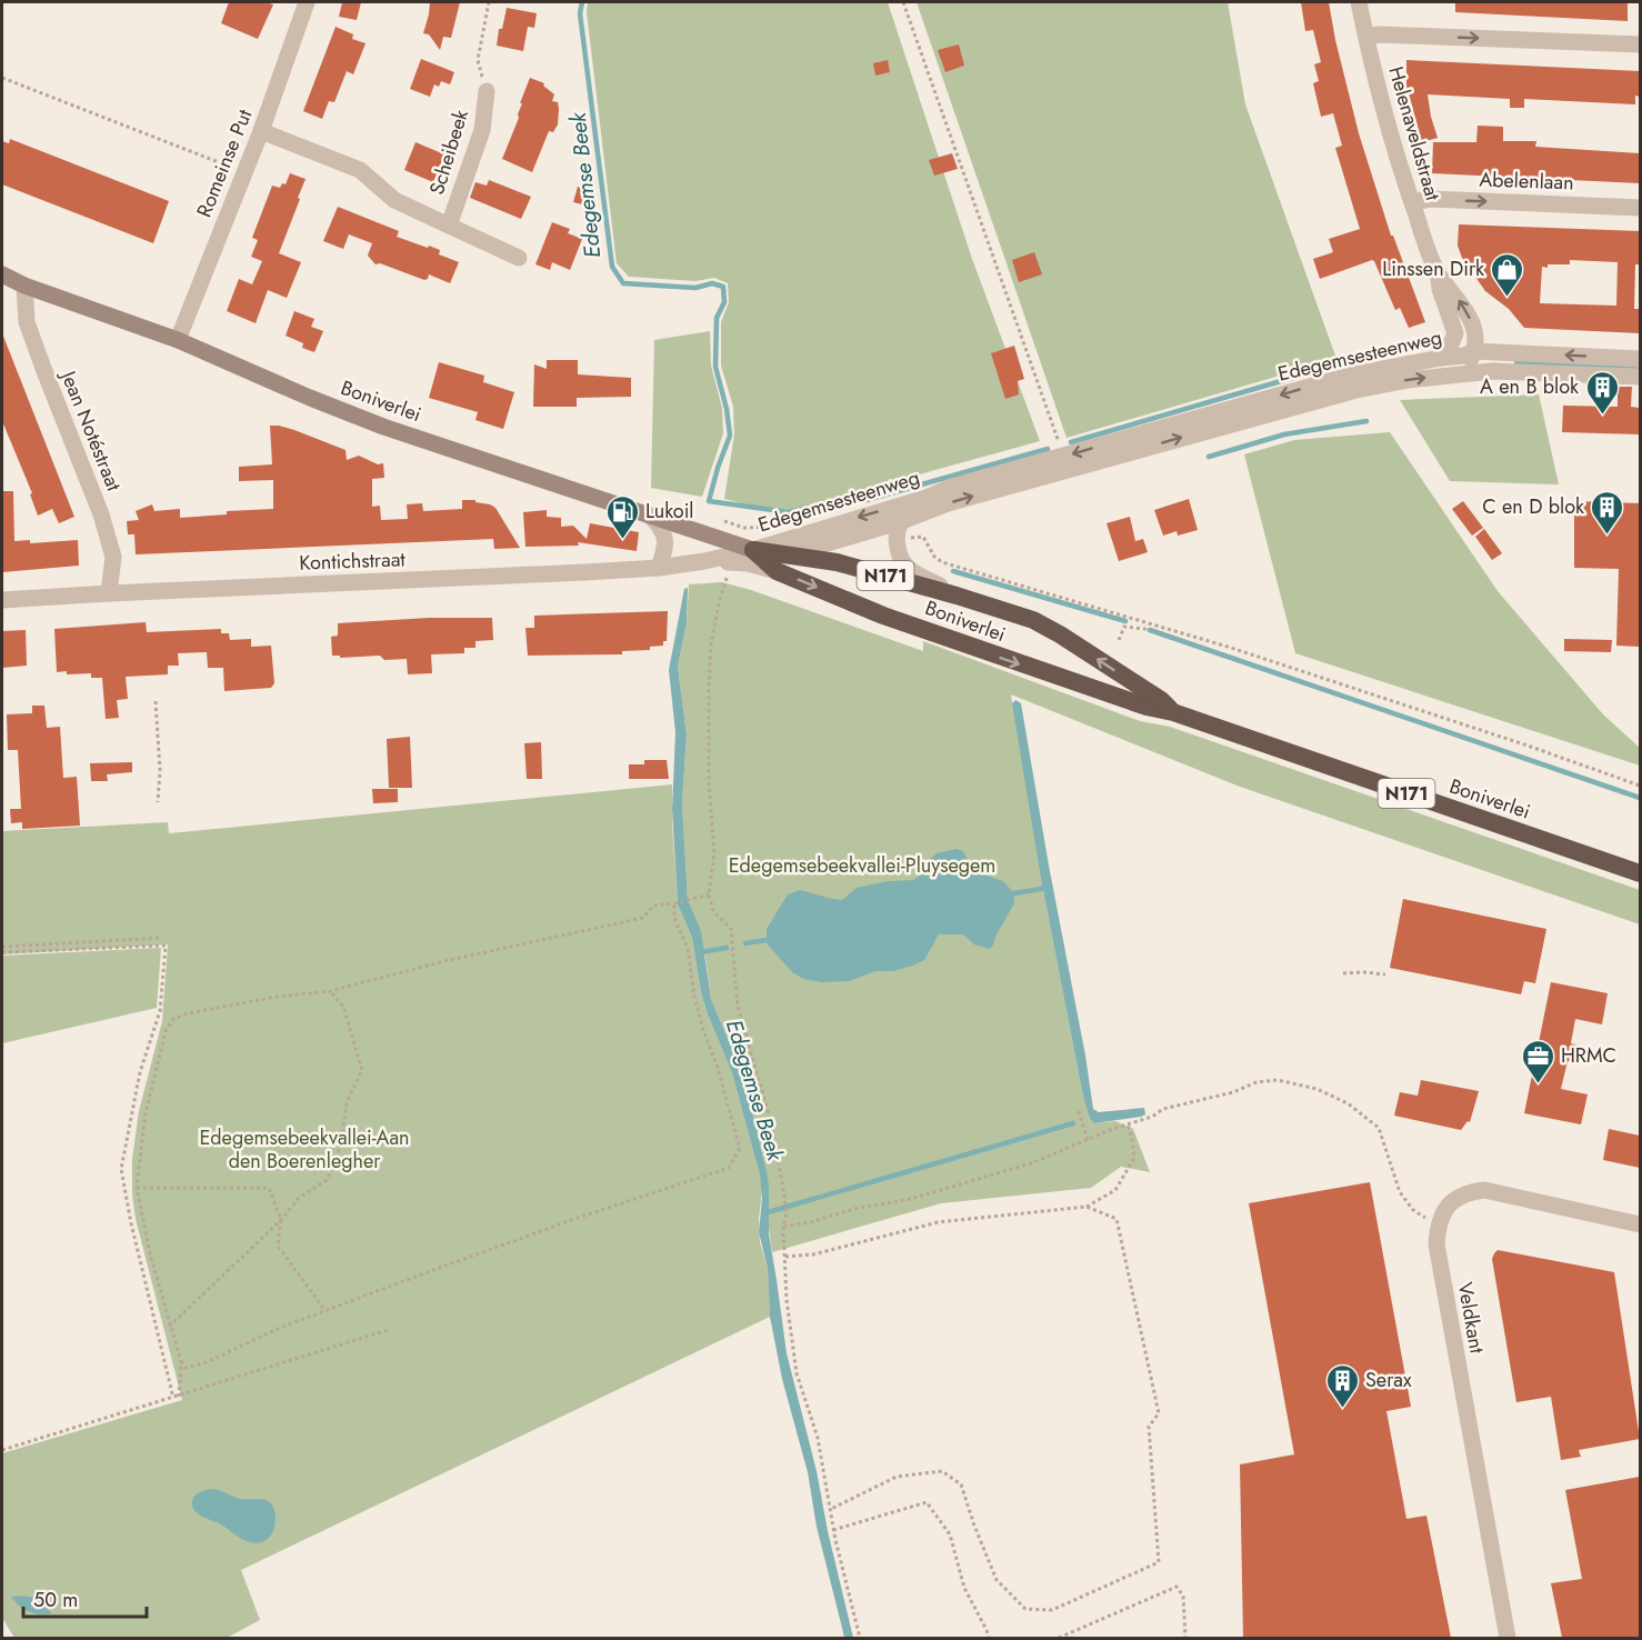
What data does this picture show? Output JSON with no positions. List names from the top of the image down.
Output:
{
  "streets": {
    "highway": ["Boniverlei", "N171"],
    "street": [
      "Helenaveldstraat",
      "Scheibeek",
      "Romeinse Put",
      "Abelenlaan",
      "Edegemsesteenweg",
      "Jean Notéstraat",
      "Kontichstraat",
      "Veldkant"
    ]
  },
  "crossings": [
    ["Helenaveldstraat", "Abelenlaan"],
    ["Helenaveldstraat", "Edegemsesteenweg"],
    ["Scheibeek", "Romeinse Put"],
    ["Romeinse Put", "Boniverlei"],
    ["Edegemsesteenweg", "Boniverlei"],
    ["Edegemsesteenweg", "Kontichstraat"],
    ["Boniverlei", "Jean Notéstraat"],
    ["Boniverlei", "Kontichstraat"],
    ["Jean Notéstraat", "Kontichstraat"]
  ],
  "one_way": ["Abelenlaan"],
  "water": ["Edegemse Beek"],
  "parks": ["Edegemsebeekvallei-Pluysegem", "Edegemsebeekvallei-Aan den Boerenlegher"],
  "places": {
    "shop": ["Linssen Dirk"],
    "building": ["A en B blok", "C en D blok", "Serax"],
    "fuel station": ["Lukoil"],
    "office": ["HRMC"]
  },
  "scale_bar": "50 m"
}
